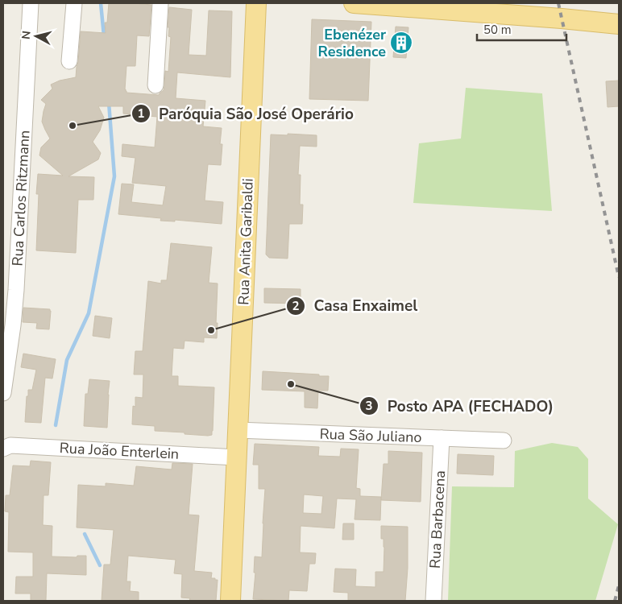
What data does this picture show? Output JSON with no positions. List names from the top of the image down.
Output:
{
  "streets": {
    "main road": ["Rua Anita Garibaldi"],
    "street": [
      "Rua Carlos Ritzmann",
      "Rua São Juliano",
      "Rua João Enterlein",
      "Rua Barbacena"
    ]
  },
  "crossings": [
    ["Rua Anita Garibaldi", "Rua São Juliano"],
    ["Rua Anita Garibaldi", "Rua João Enterlein"],
    ["Rua São Juliano", "Rua Barbacena"]
  ],
  "places": {
    "building": ["Ebenézer Residence"],
    "other": ["Paróquia São José Operário", "Casa Enxaimel", "Posto APA (FECHADO)"]
  },
  "scale_bar": "50 m",
  "north": "left"
}
